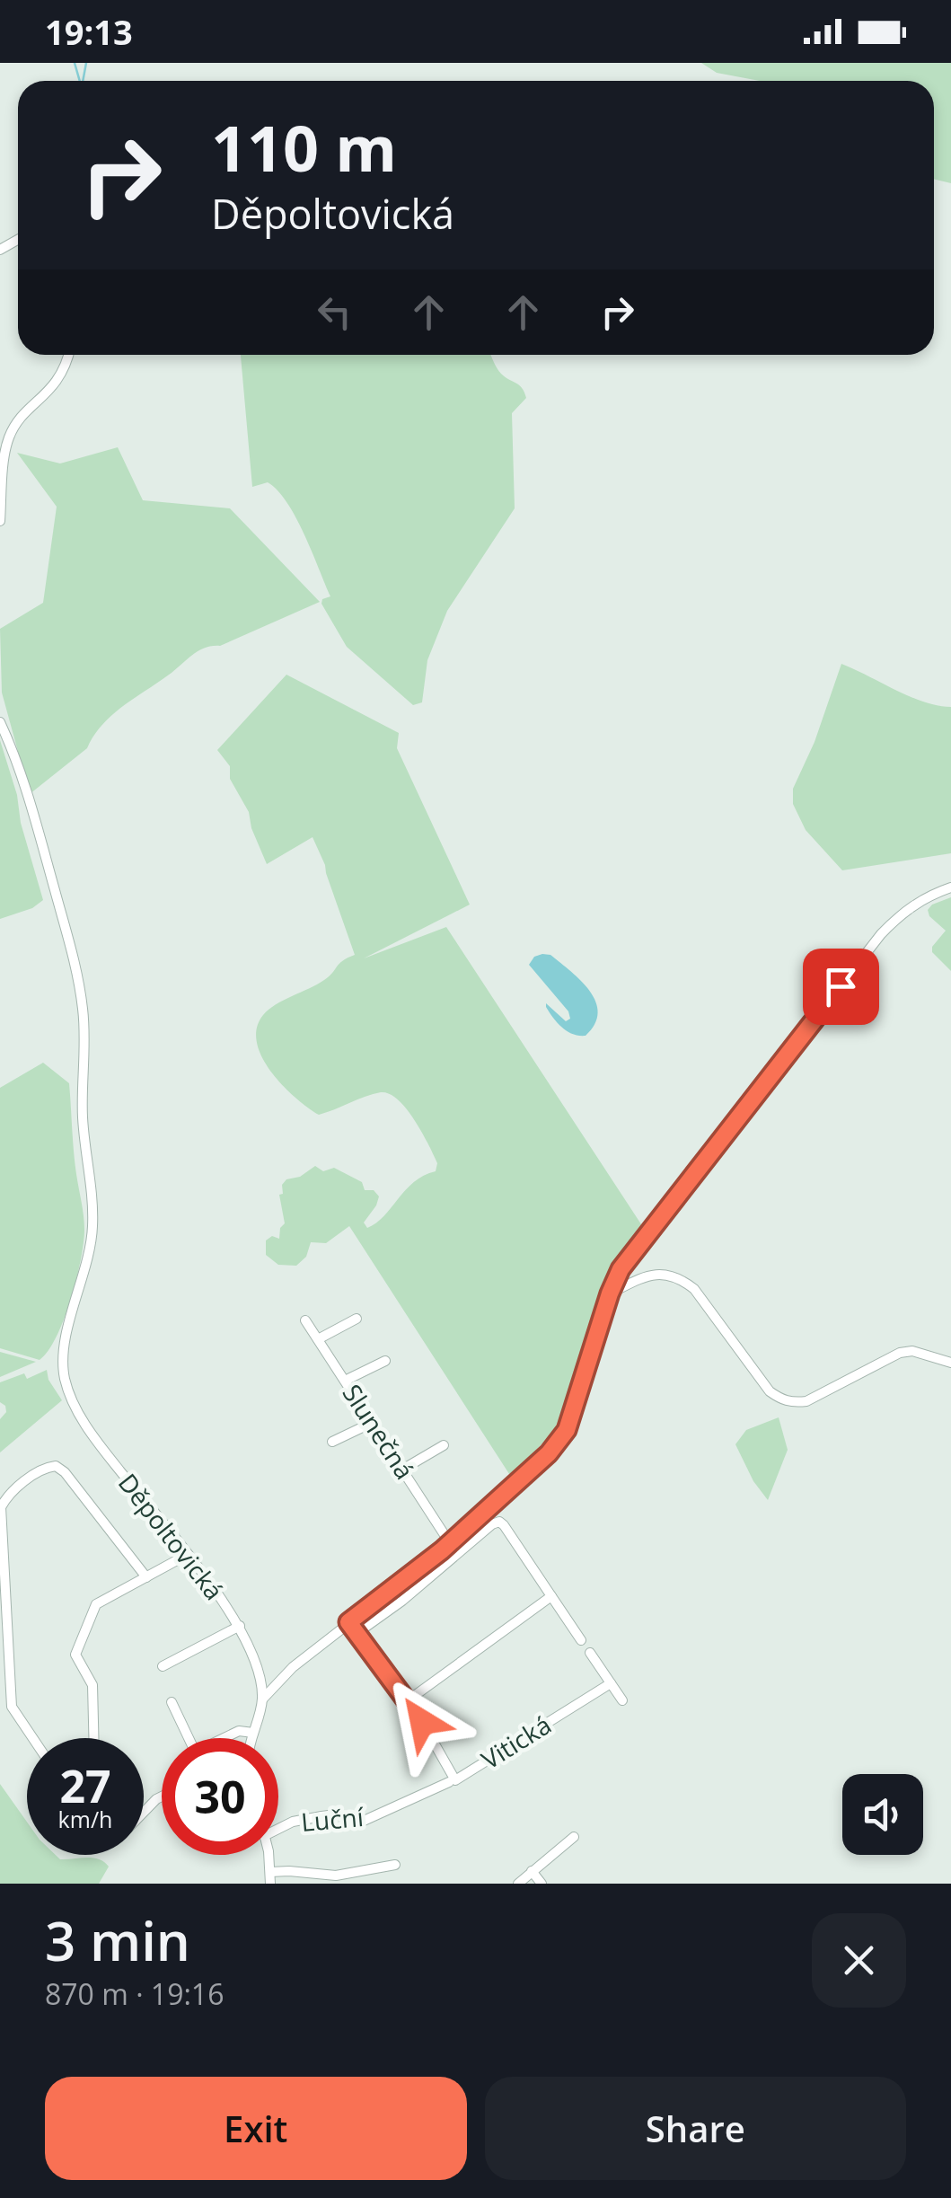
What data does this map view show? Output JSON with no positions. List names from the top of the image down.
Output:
{
  "streets": {
    "street": [
      "Slunečná",
      "Děpoltovická",
      "Vitická",
      "Luční"
    ]
  },
  "crossings": [
    ["Slunečná", "Děpoltovická"],
    ["Děpoltovická", "Vitická"]
  ],
  "page": {
    "status": "19:13",
    "turn": ["110 m", "Děpoltovická"],
    "speed": "27 km/h",
    "limit": "30",
    "heading": ["3 min", "870 m · 19:16"],
    "buttons": ["Exit", "Share"]
  }
}
